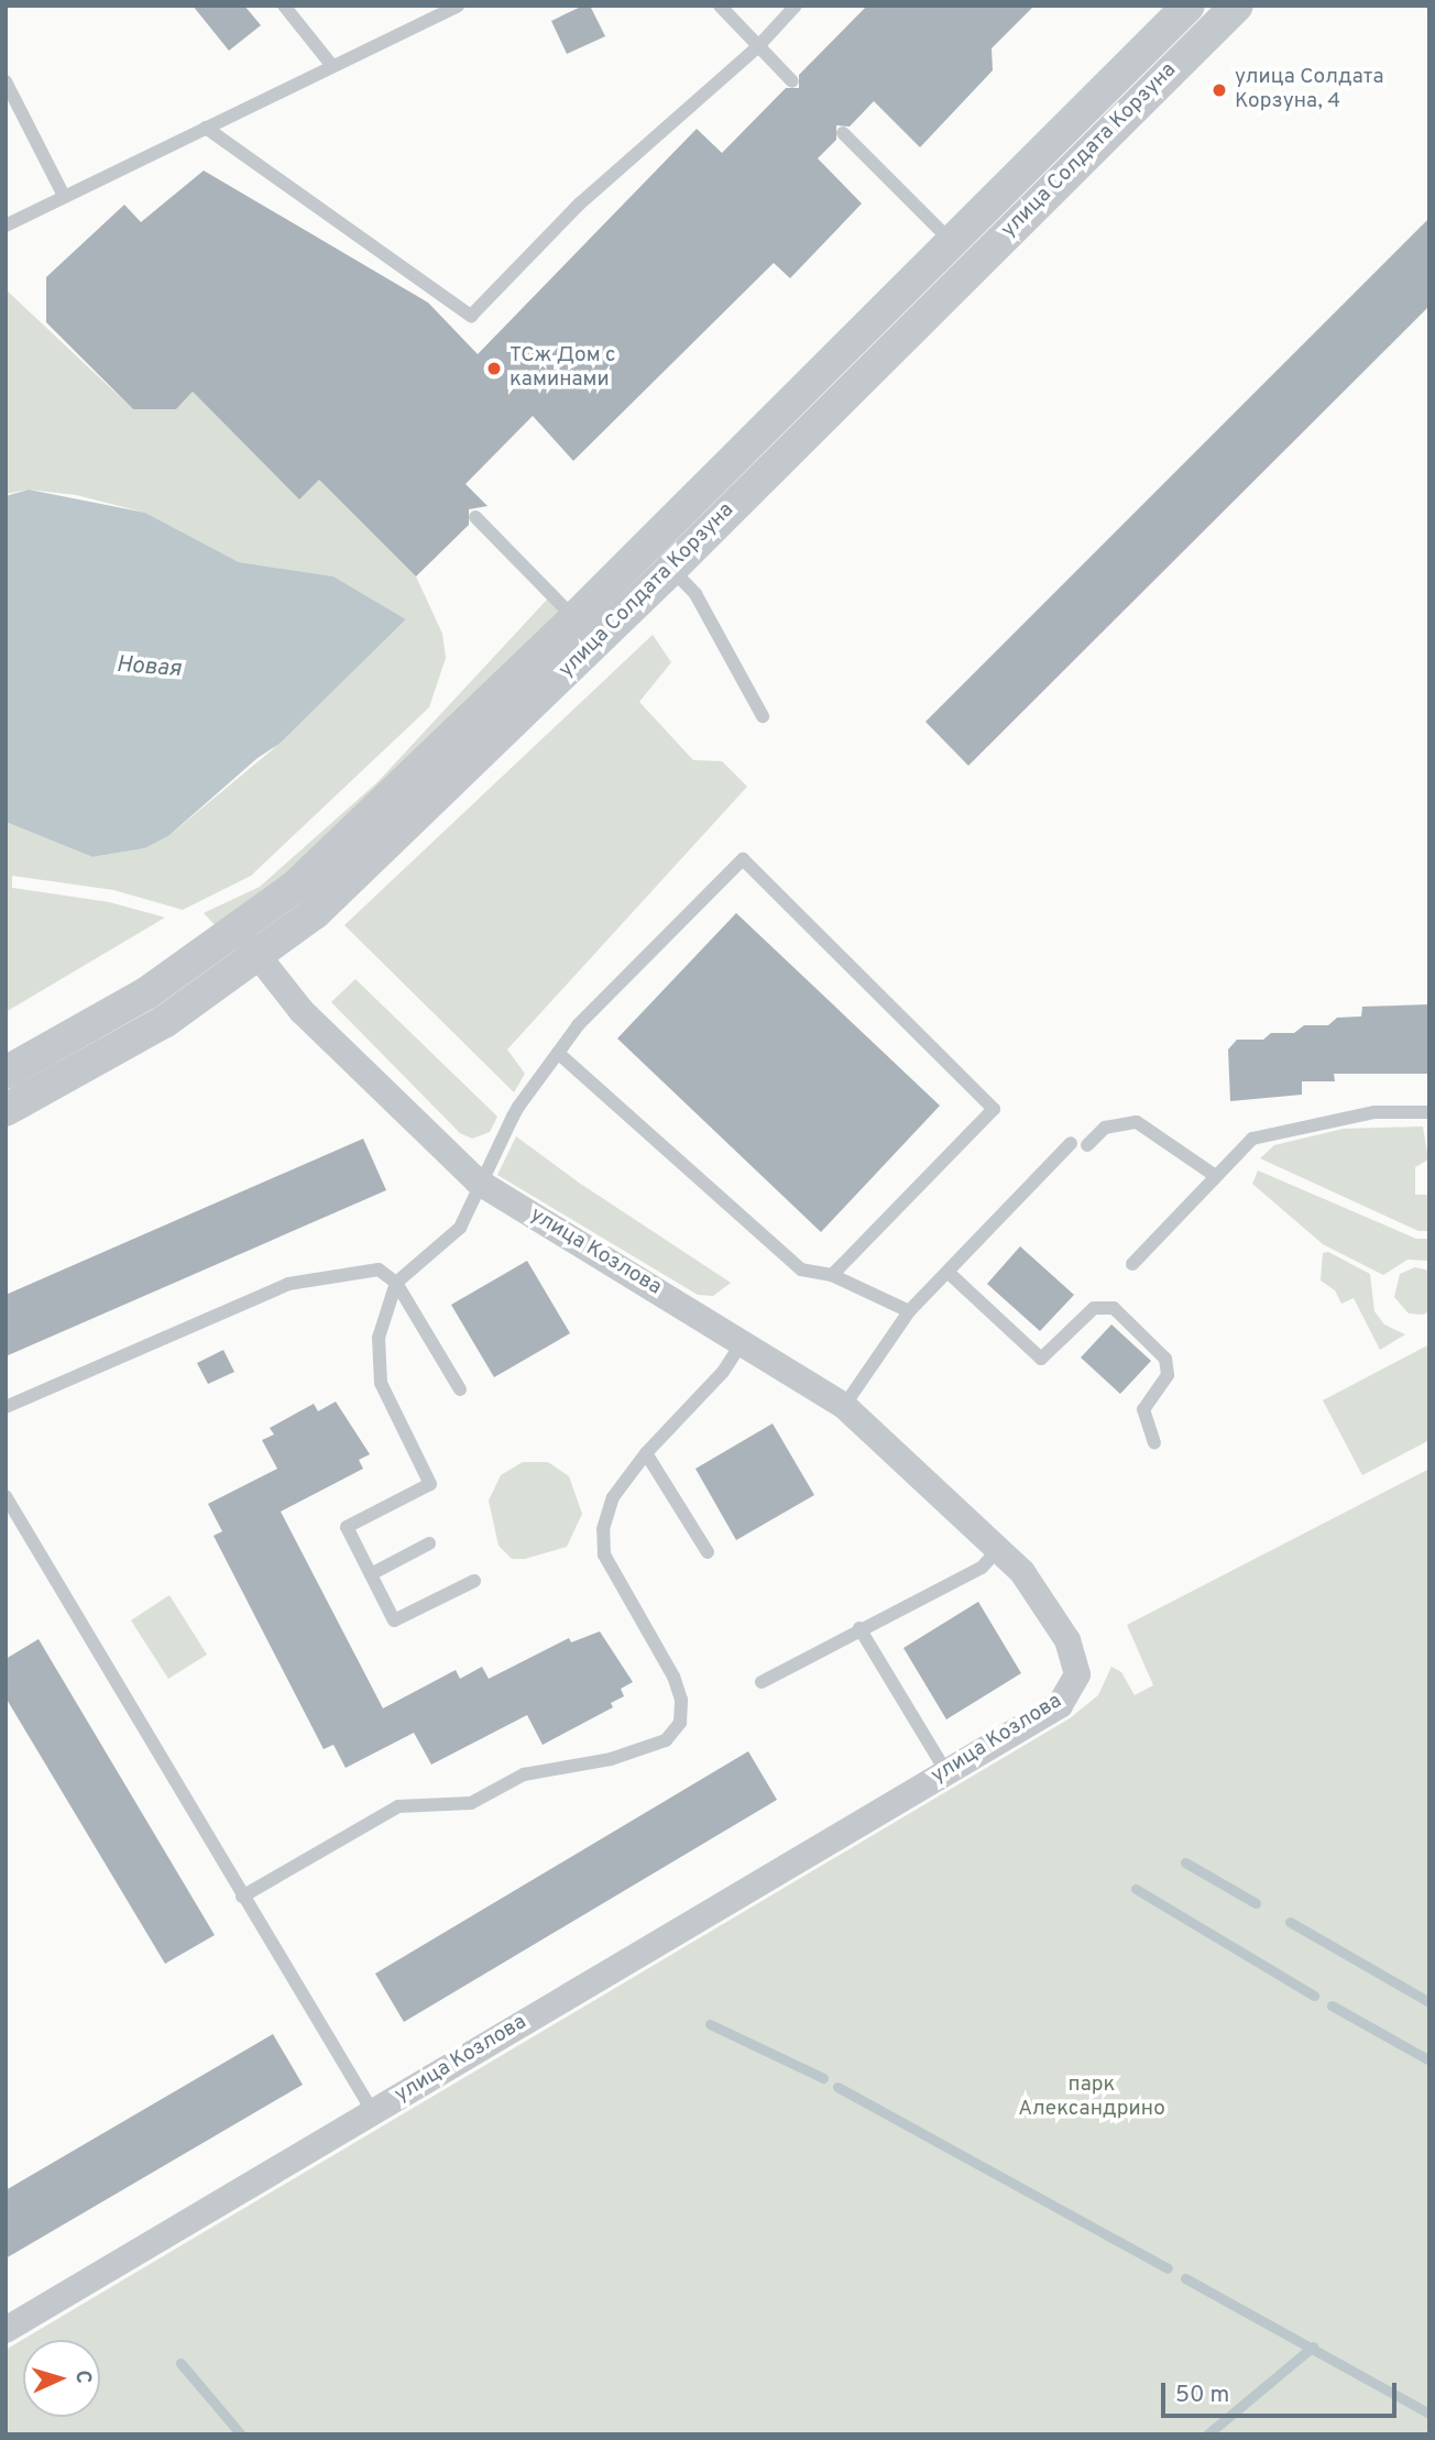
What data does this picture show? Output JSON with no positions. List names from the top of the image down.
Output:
{
  "streets": {
    "street": ["улица Солдата Корзуна", "улица Козлова"]
  },
  "crossings": [
    ["улица Солдата Корзуна", "улица Козлова"]
  ],
  "water": ["Новая"],
  "parks": ["парк Александрино"],
  "places": ["улица Солдата Корзуна, 4", "ТСж Дом с каминами"],
  "scale_bar": "50 m",
  "north": "right"
}
